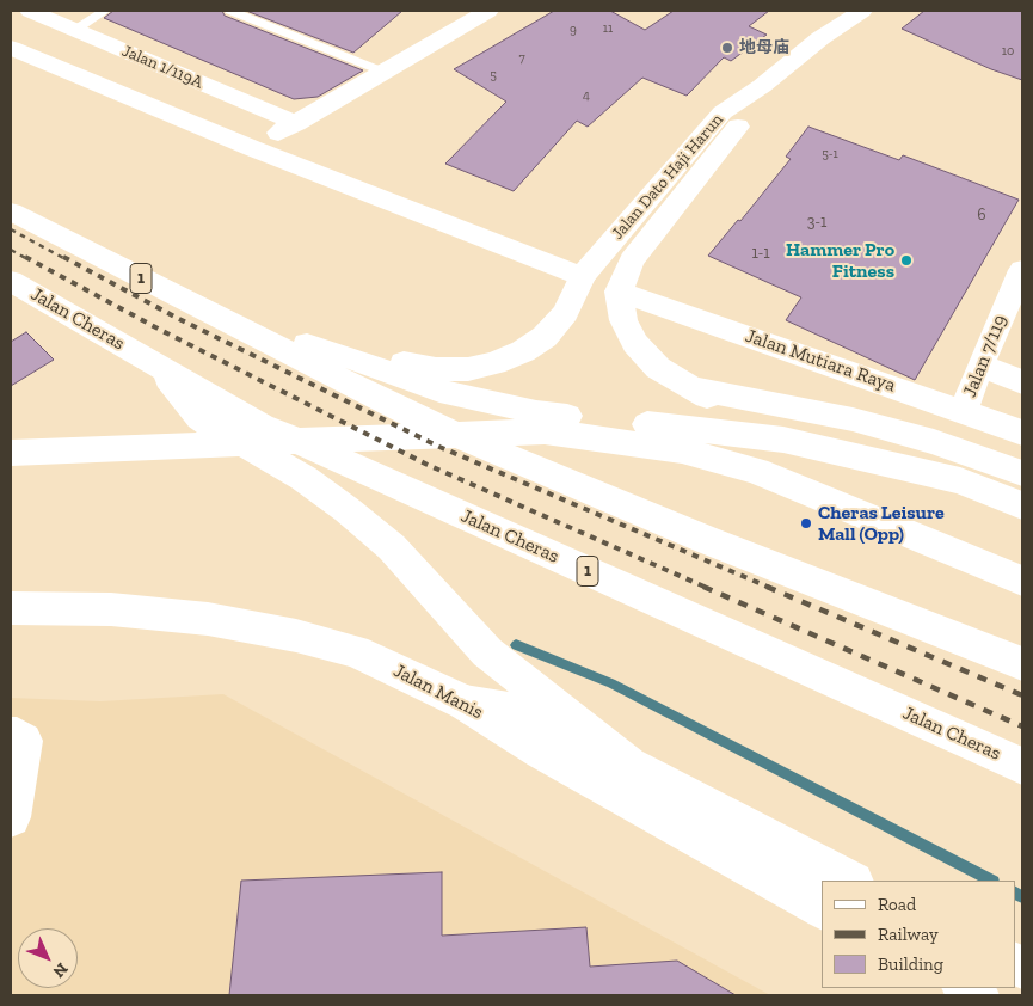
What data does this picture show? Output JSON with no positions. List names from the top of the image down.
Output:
{
  "streets": {
    "main road": [
      "Jalan 1/119A",
      "Jalan Dato Haji Harun",
      "1",
      "Jalan Cheras",
      "Jalan 7/119",
      "Jalan Mutiara Raya",
      "Jalan Manis"
    ]
  },
  "crossings": [
    ["Jalan Dato Haji Harun", "Jalan Mutiara Raya"],
    ["Jalan 7/119", "Jalan Mutiara Raya"]
  ],
  "places": ["地母庙", "Hammer Pro Fitness", "Cheras Leisure Mall (Opp)"],
  "house_numbers": [
    "11",
    "9",
    "10",
    "7",
    "5",
    "4",
    "5-1",
    "6",
    "3-1",
    "1-1"
  ],
  "legend": ["Road", "Railway", "Building"],
  "north": "bottom right"
}
